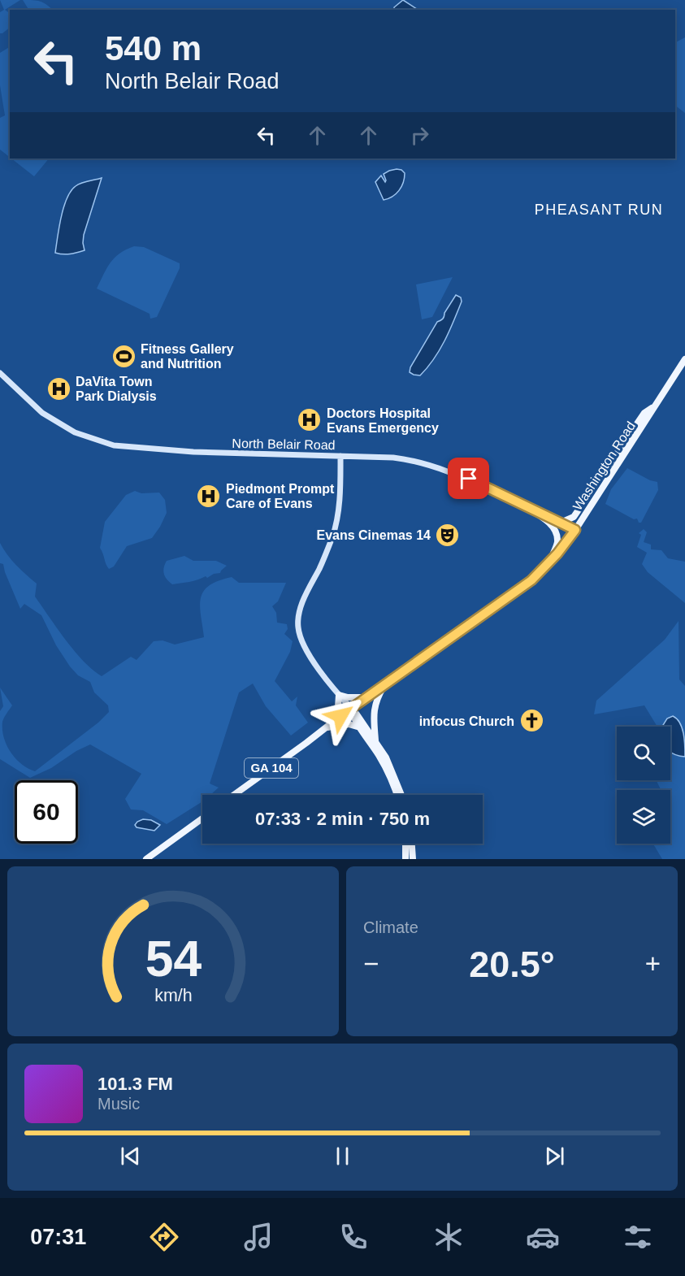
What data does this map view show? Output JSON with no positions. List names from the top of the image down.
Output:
{
  "streets": {
    "main road": ["North Belair Road", "Washington Road", "GA 104"]
  },
  "crossings": [
    ["North Belair Road", "Washington Road"]
  ],
  "districts": ["PHEASANT RUN"],
  "places": {
    "sports": ["Fitness Gallery and Nutrition"],
    "hospital": ["DaVita Town Park Dialysis", "Doctors Hospital Evans Emergency", "Piedmont Prompt Care of Evans"],
    "theatre": ["Evans Cinemas 14"],
    "church": ["infocus Church"]
  },
  "page": {
    "turn": ["540 m", "North Belair Road"],
    "limit": "60",
    "trip": "07:33 · 2 min · 750 m",
    "tile": "Climate",
    "heat": ["−", "20.5°", "+"],
    "song": ["101.3 FM", "Music"],
    "tabs": "07:31",
    "gauge": ["54", "km/h"]
  }
}
